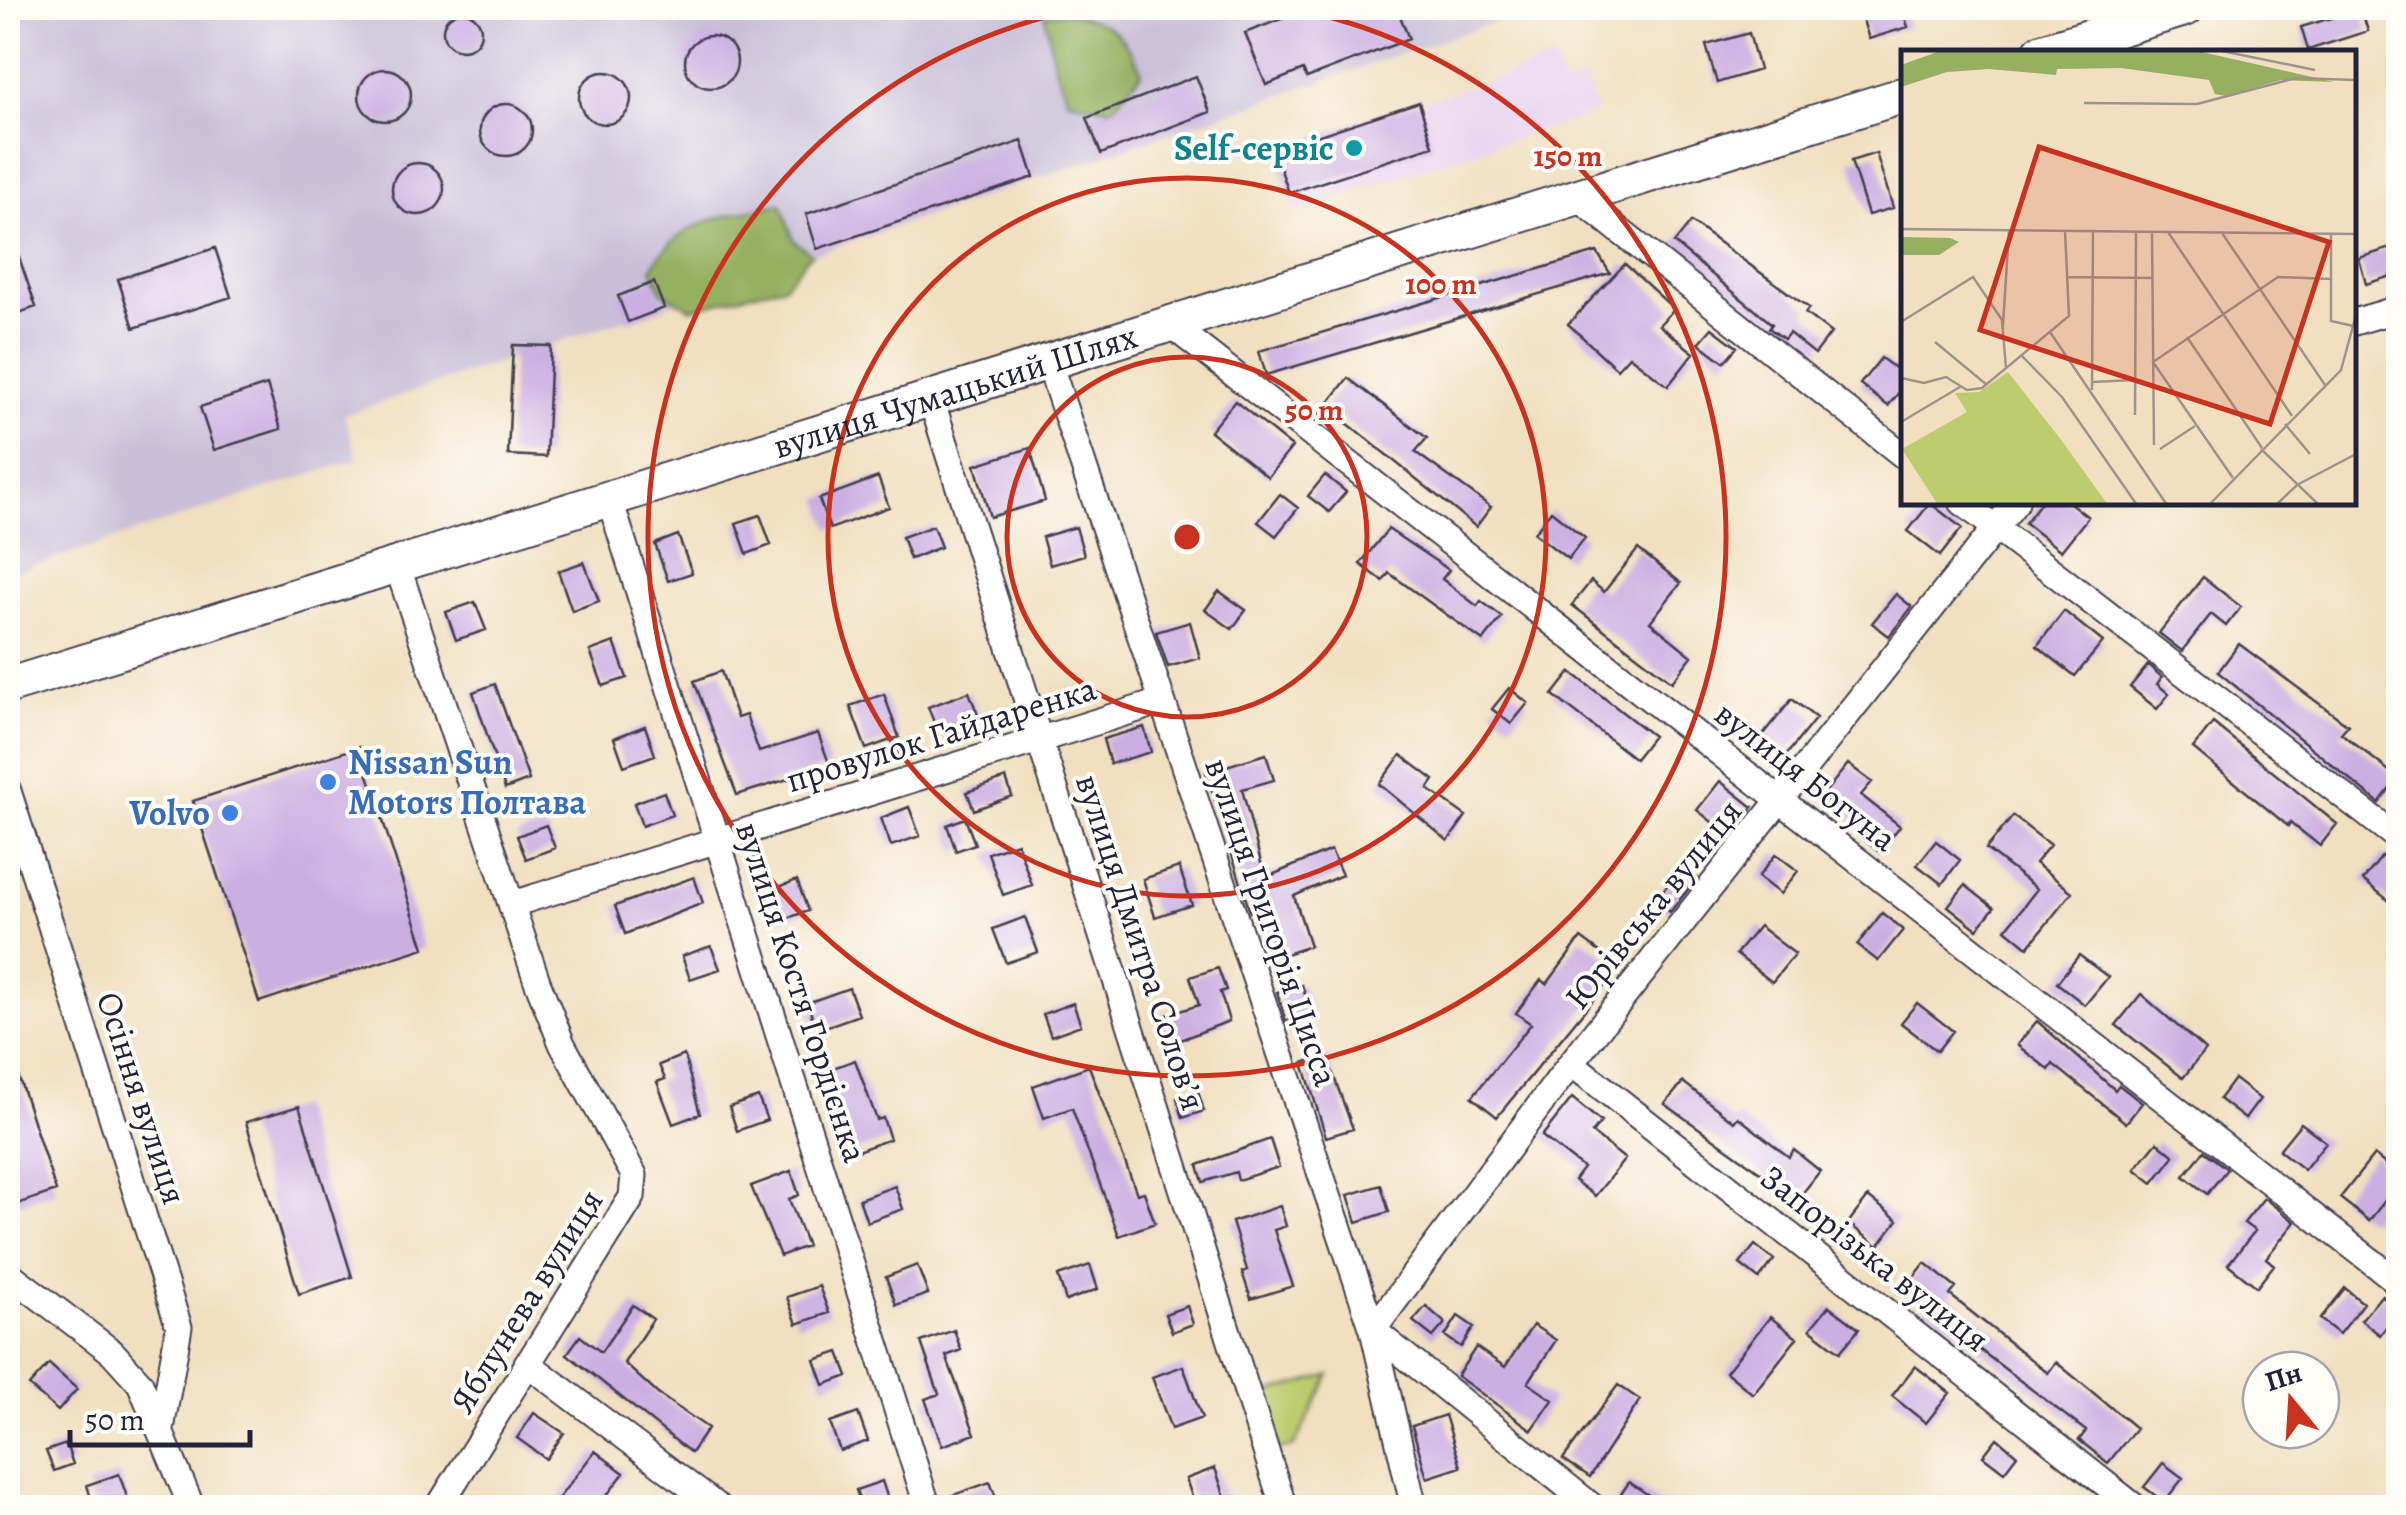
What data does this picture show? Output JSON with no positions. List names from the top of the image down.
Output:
{
  "streets": {
    "main road": ["вулиця Чумацький Шлях"],
    "street": [
      "провулок Гайдаренка",
      "вулиця Богуна",
      "Юрівська вулиця",
      "вулиця Григорія Цисса",
      "вулиця Дмитра Соловʼя",
      "вулиця Костя Гордієнка",
      "Осіння вулиця",
      "Запорізька вулиця",
      "Яблунева вулиця"
    ]
  },
  "crossings": [
    ["вулиця Чумацький Шлях", "вулиця Богуна"],
    ["вулиця Чумацький Шлях", "вулиця Григорія Цисса"],
    ["вулиця Чумацький Шлях", "вулиця Дмитра Соловʼя"],
    ["вулиця Чумацький Шлях", "вулиця Костя Гордієнка"],
    ["вулиця Чумацький Шлях", "Яблунева вулиця"],
    ["провулок Гайдаренка", "вулиця Григорія Цисса"],
    ["провулок Гайдаренка", "вулиця Дмитра Соловʼя"],
    ["провулок Гайдаренка", "вулиця Костя Гордієнка"],
    ["провулок Гайдаренка", "Яблунева вулиця"],
    ["вулиця Богуна", "Юрівська вулиця"],
    ["Юрівська вулиця", "вулиця Григорія Цисса"],
    ["Юрівська вулиця", "Запорізька вулиця"]
  ],
  "places": ["Self-сервіс", "Nissan Sun Motors Полтава", "Volvo"],
  "scale_bar": "50 m",
  "north": "top",
  "rings": ["150 m", "100 m", "50 m"]
}
